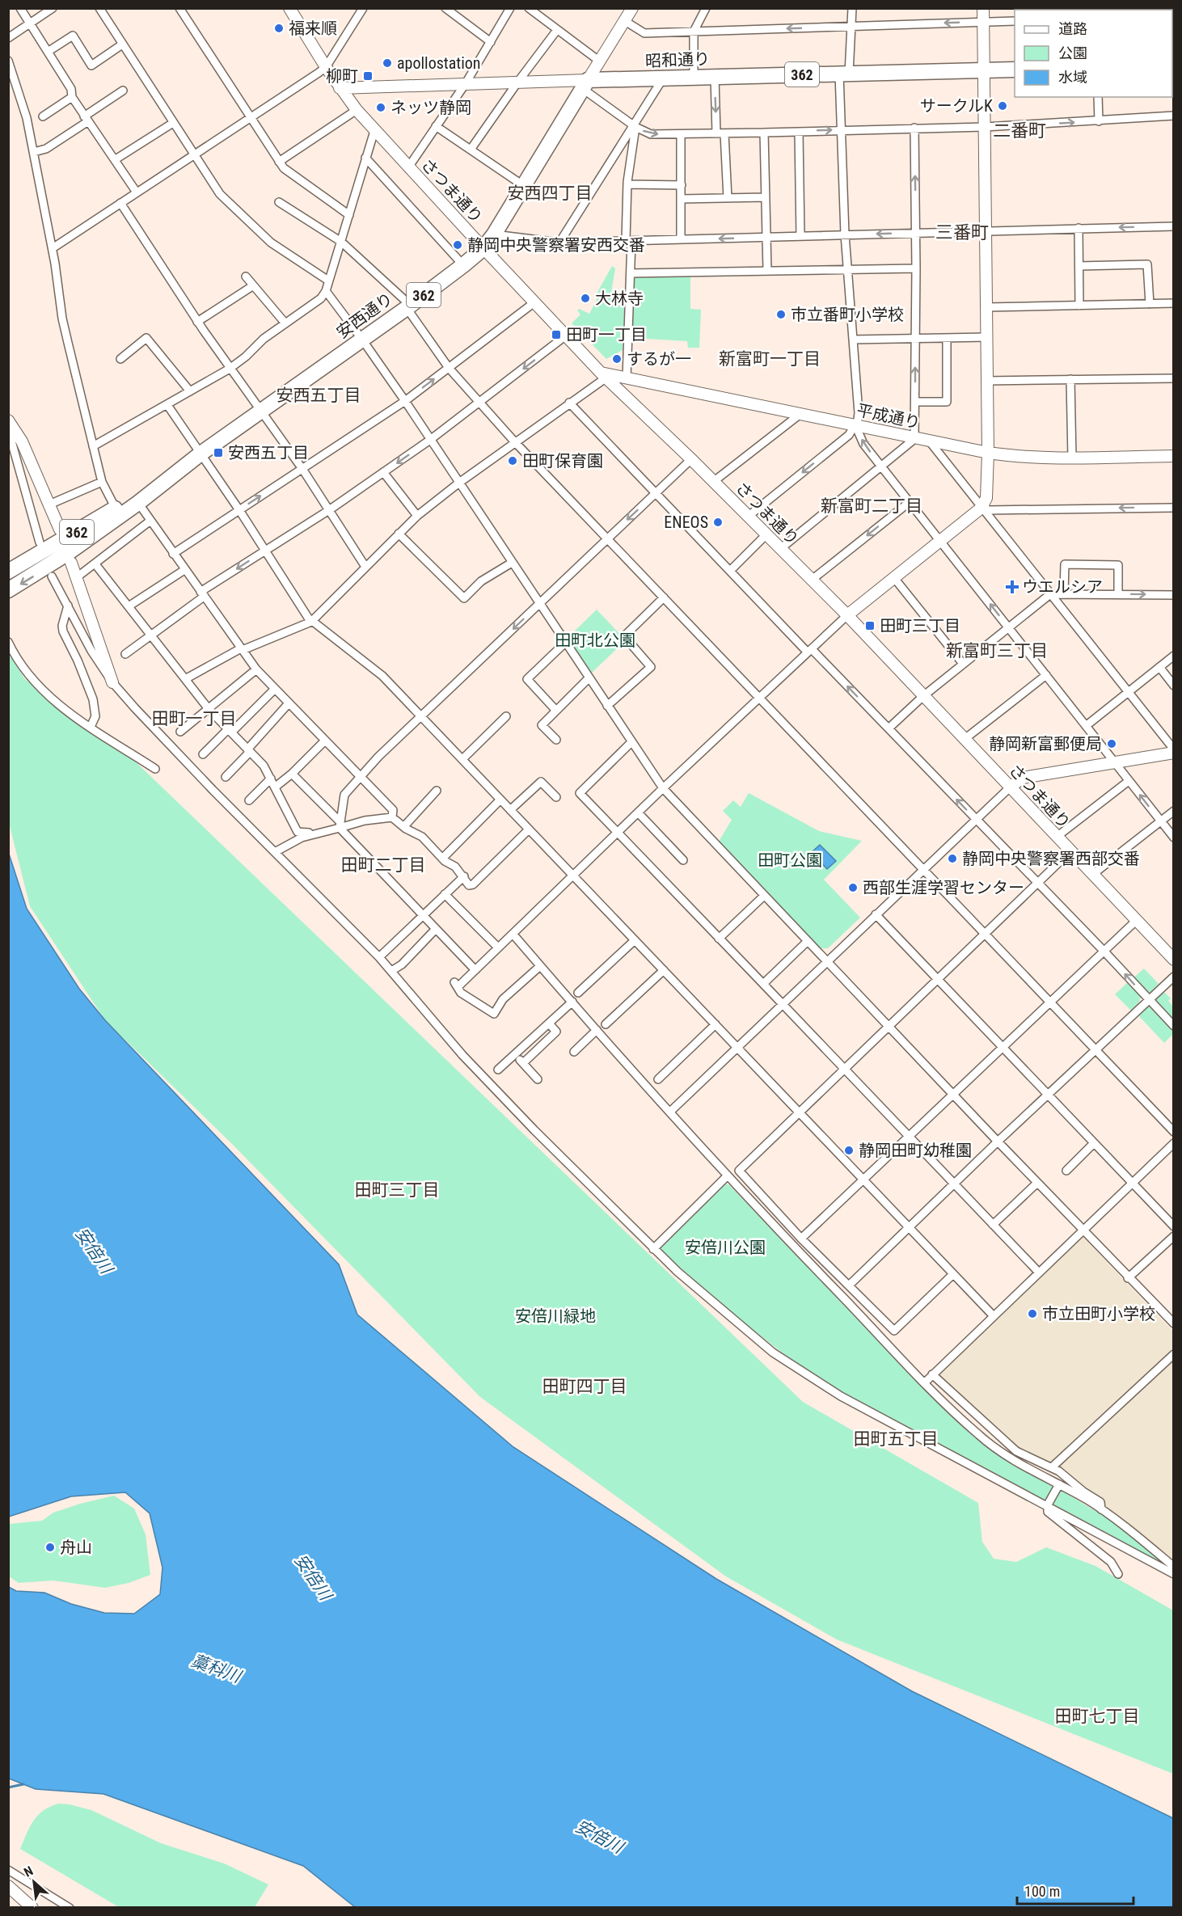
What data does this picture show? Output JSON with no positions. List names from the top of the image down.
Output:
{
  "streets": {
    "highway": ["昭和通り", "362", "安西通り"],
    "street": ["さつま通り", "平成通り"]
  },
  "crossings": [
    ["昭和通り", "さつま通り"],
    ["362", "安西通り"],
    ["さつま通り", "安西通り"],
    ["さつま通り", "平成通り"]
  ],
  "districts": [
    "二番町",
    "安西四丁目",
    "三番町",
    "新富町一丁目",
    "安西五丁目",
    "新富町二丁目",
    "新富町三丁目",
    "田町一丁目",
    "田町二丁目",
    "田町三丁目",
    "田町四丁目",
    "田町五丁目",
    "田町七丁目"
  ],
  "water": ["安倍川", "藁科川"],
  "parks": [
    "田町北公園",
    "田町公園",
    "安倍川公園",
    "安倍川緑地"
  ],
  "places": {
    "other": [
      "福来順",
      "apollostation",
      "サークルK",
      "ネッツ静岡",
      "静岡中央警察署安西交番",
      "大林寺",
      "市立番町小学校",
      "するが一",
      "田町保育園",
      "ENEOS",
      "静岡新富郵便局",
      "静岡中央警察署西部交番",
      "西部生涯学習センター",
      "静岡田町幼稚園",
      "市立田町小学校",
      "舟山"
    ],
    "transit": [
      "柳町",
      "田町一丁目",
      "安西五丁目",
      "田町三丁目"
    ],
    "health": ["ウエルシア"]
  },
  "legend": ["道路", "公園", "水域"],
  "scale_bar": "100 m",
  "north": "top left"
}
